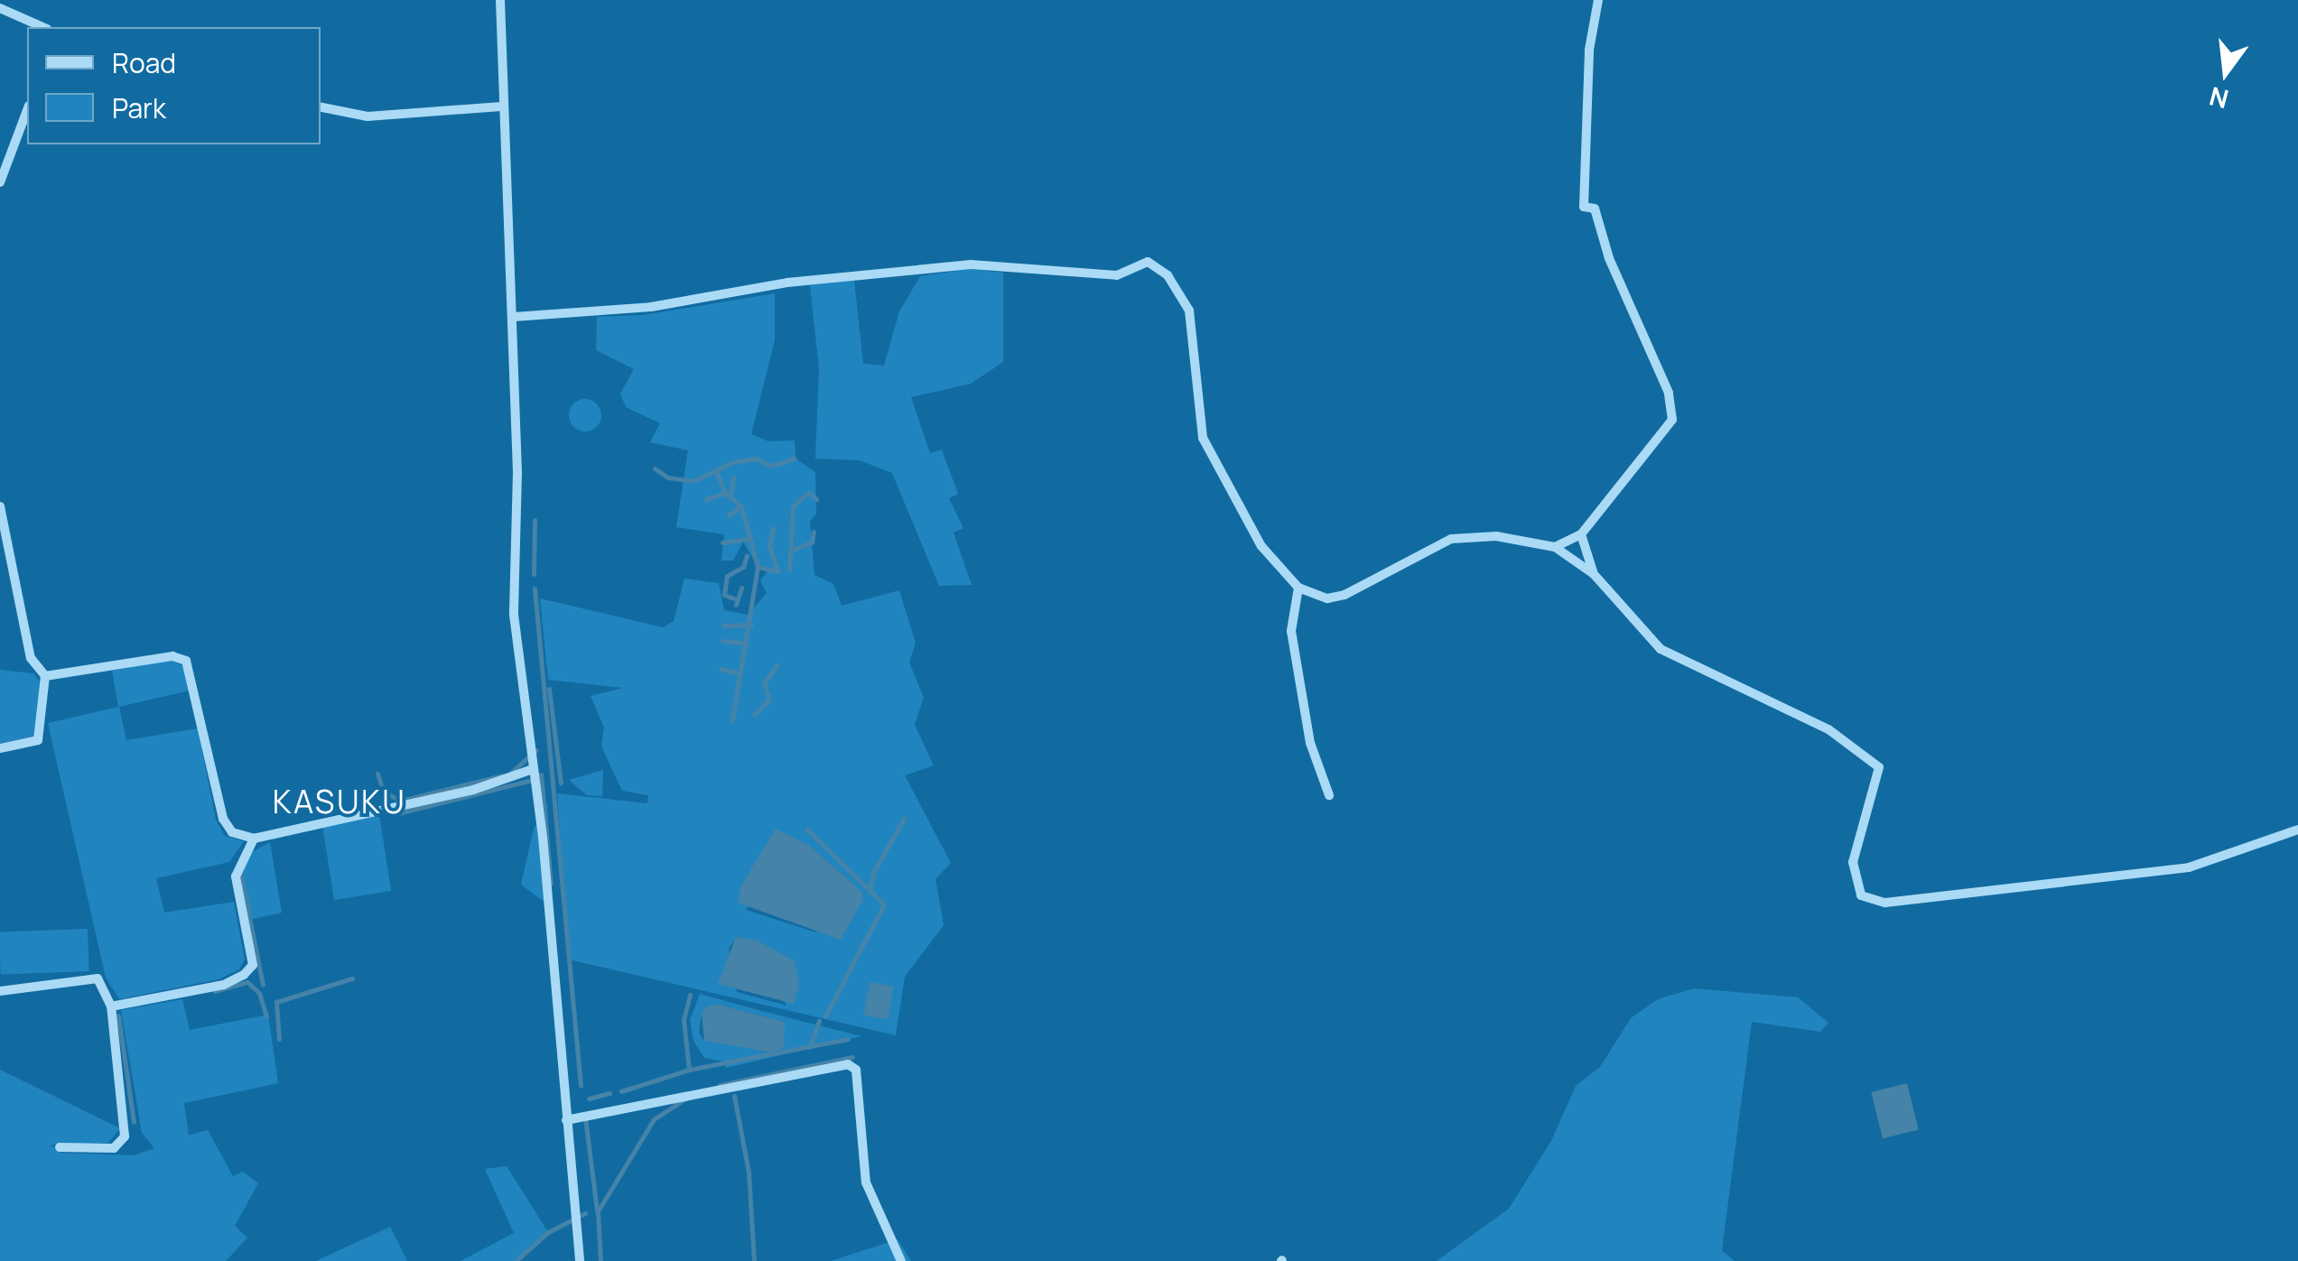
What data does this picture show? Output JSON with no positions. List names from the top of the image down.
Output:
{
  "districts": ["KASUKU"],
  "legend": ["Road", "Park"],
  "north": "bottom"
}
